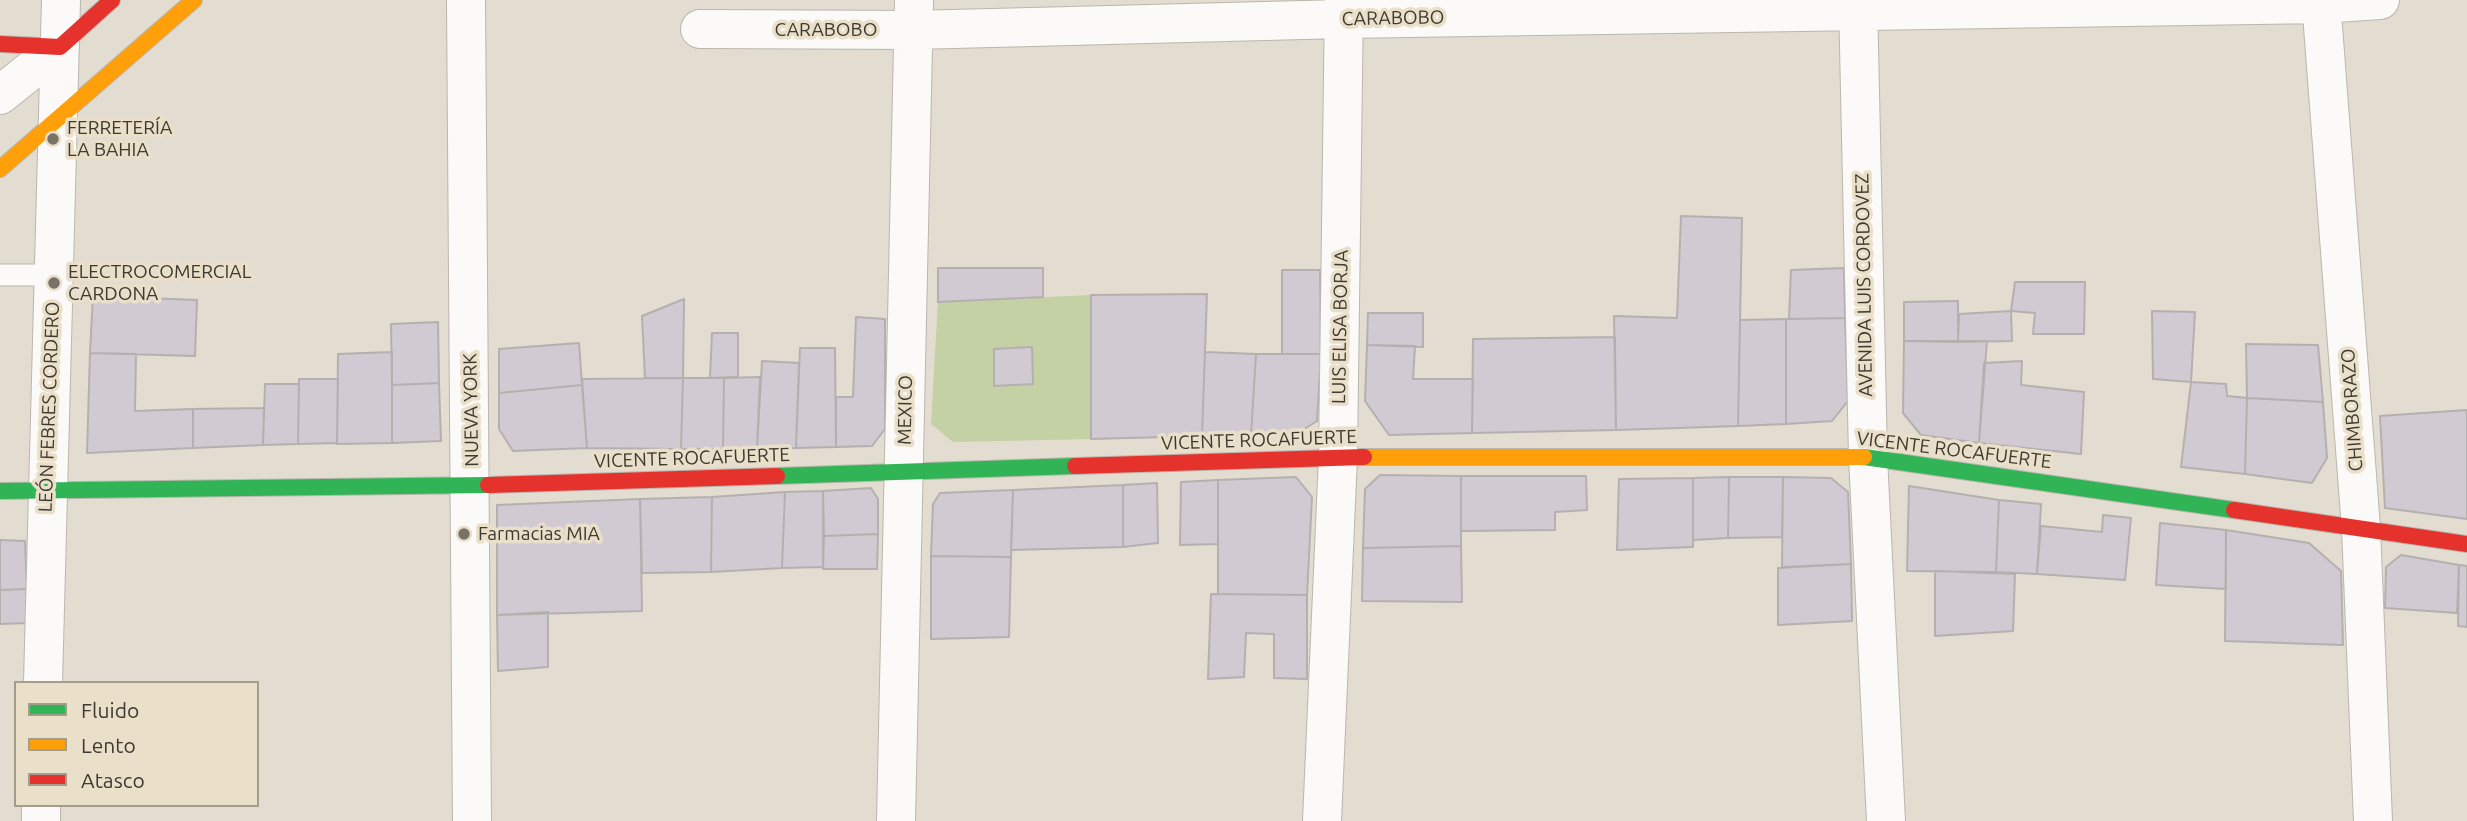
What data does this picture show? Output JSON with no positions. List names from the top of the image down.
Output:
{
  "streets": {
    "street": [
      "CARABOBO",
      "AVENIDA LUIS CORDOVEZ",
      "LUIS ELISA BORJA",
      "LEÓN FEBRES CORDERO",
      "NUEVA YORK",
      "MEXICO",
      "CHIMBORAZO",
      "VICENTE ROCAFUERTE"
    ]
  },
  "crossings": [
    ["CARABOBO", "AVENIDA LUIS CORDOVEZ"],
    ["CARABOBO", "LUIS ELISA BORJA"],
    ["CARABOBO", "MEXICO"],
    ["CARABOBO", "CHIMBORAZO"],
    ["AVENIDA LUIS CORDOVEZ", "VICENTE ROCAFUERTE"],
    ["LUIS ELISA BORJA", "VICENTE ROCAFUERTE"],
    ["LEÓN FEBRES CORDERO", "VICENTE ROCAFUERTE"],
    ["NUEVA YORK", "VICENTE ROCAFUERTE"],
    ["MEXICO", "VICENTE ROCAFUERTE"],
    ["CHIMBORAZO", "VICENTE ROCAFUERTE"]
  ],
  "places": ["FERRETERÍA LA BAHIA", "ELECTROCOMERCIAL CARDONA", "Farmacias MIA"],
  "legend": ["Fluido", "Lento", "Atasco"]
}
